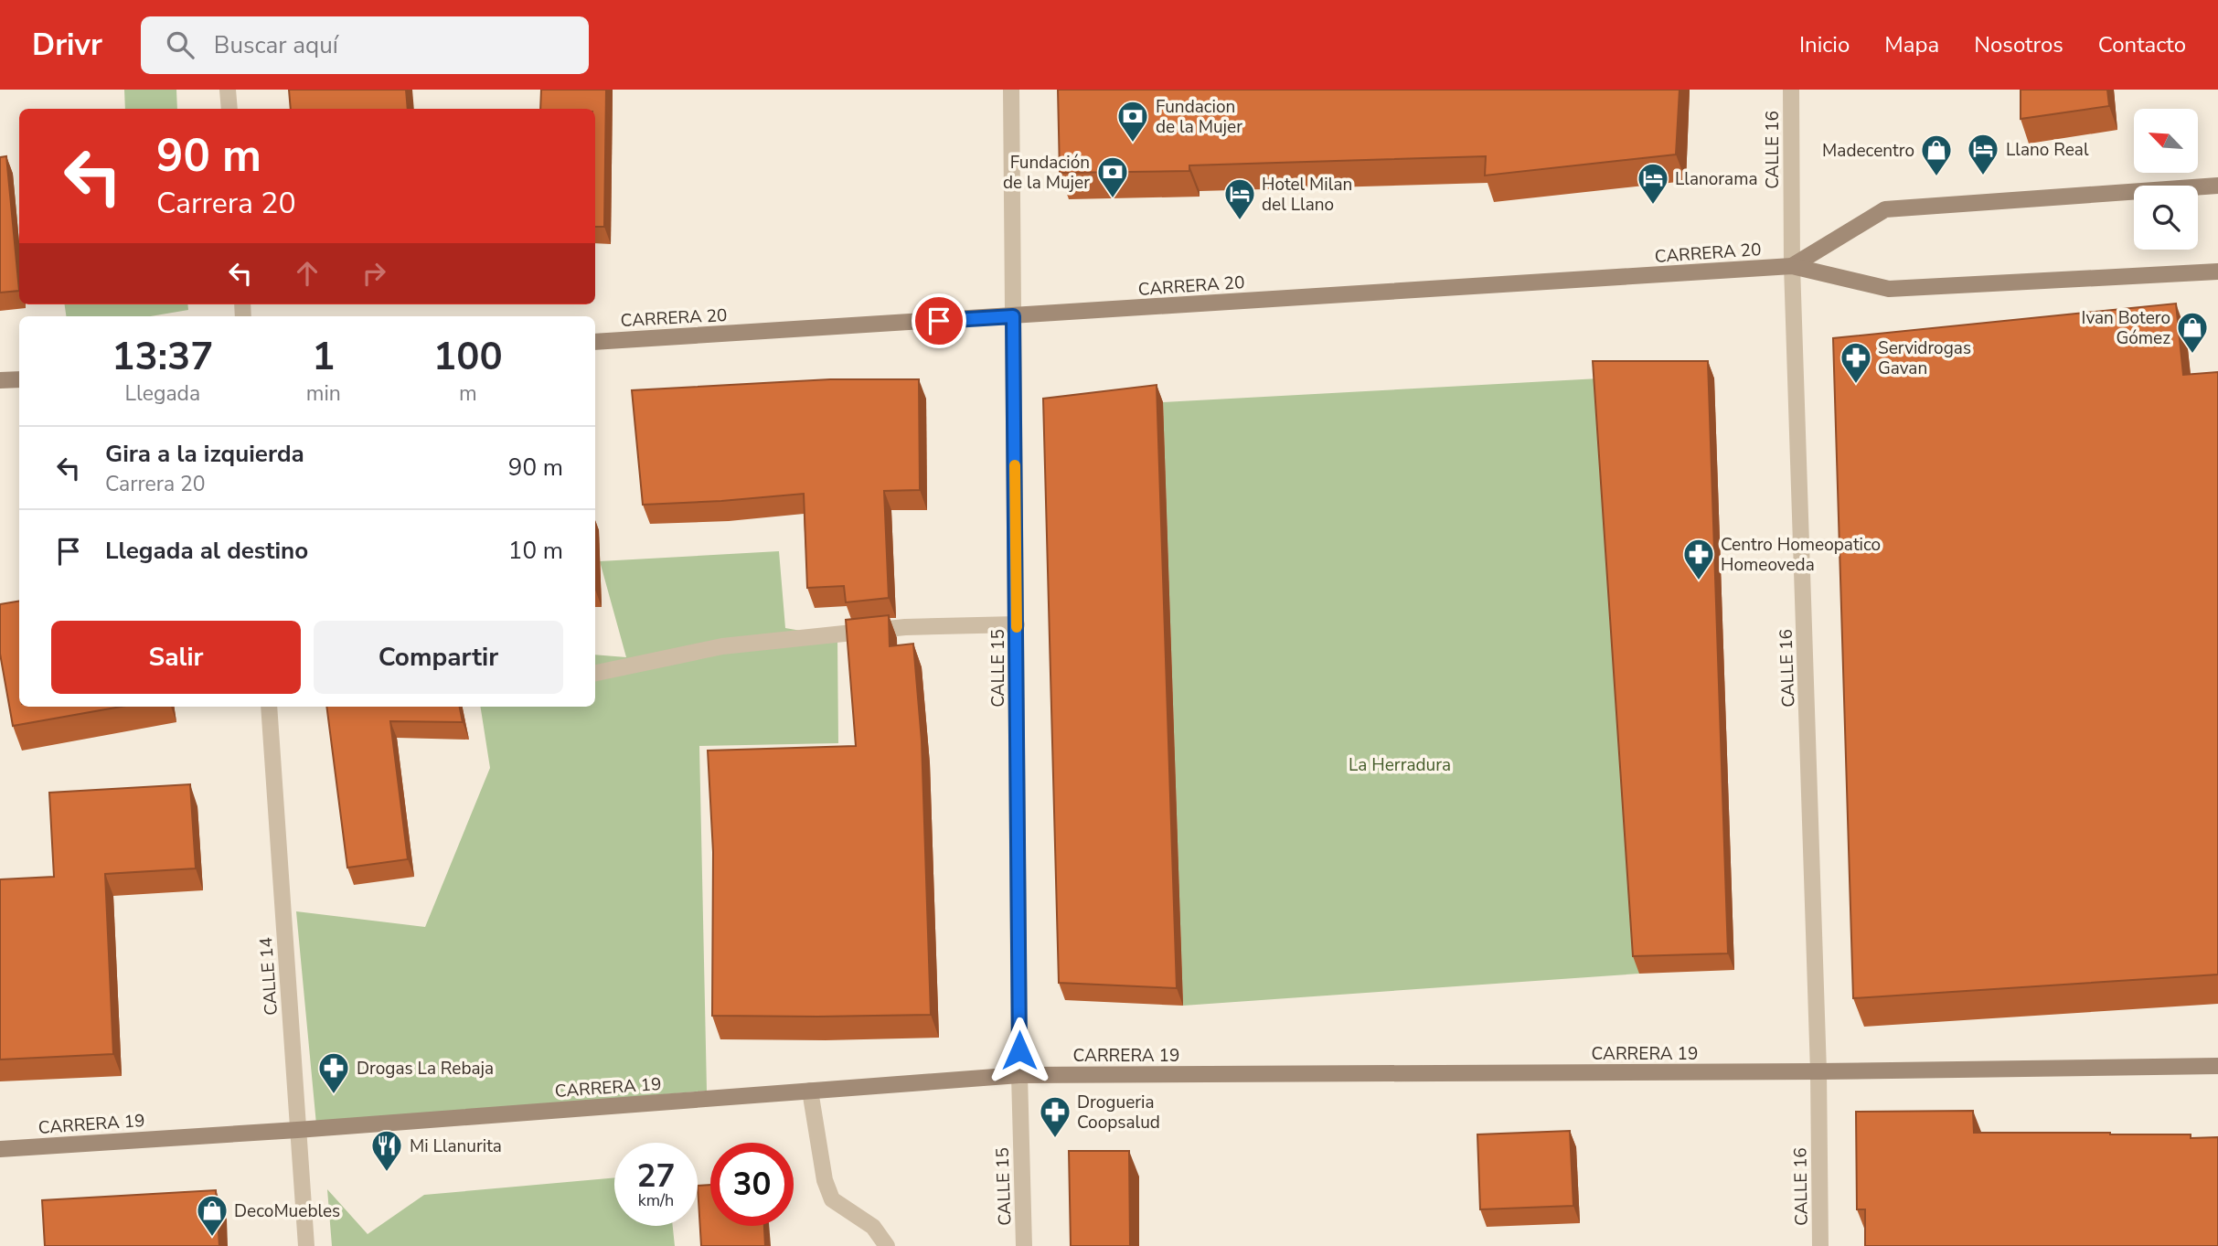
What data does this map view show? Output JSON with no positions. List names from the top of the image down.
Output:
{
  "streets": {
    "main road": ["CARRERA 20", "CARRERA 19"],
    "street": ["CALLE 16", "CALLE 15", "CALLE 14"]
  },
  "crossings": [
    ["CALLE 16", "CARRERA 20"],
    ["CALLE 16", "CARRERA 19"],
    ["CARRERA 20", "CALLE 15"],
    ["CALLE 15", "CARRERA 19"],
    ["CALLE 14", "CARRERA 19"]
  ],
  "parks": ["La Herradura"],
  "places": {
    "bank": ["Fundacion de la Mujer", "Fundación de la Mujer"],
    "hotel": ["Llano Real", "Llanorama", "Hotel Milan del Llano"],
    "shop": ["Madecentro", "Ivan Botero Gómez", "DecoMuebles"],
    "pharmacy": [
      "Servidrogas Gavan",
      "Centro Homeopatico Homeoveda",
      "Drogas La Rebaja",
      "Drogueria Coopsalud"
    ],
    "restaurant": ["Mi Llanurita"]
  },
  "north": "top left",
  "page": {
    "header": "Drivr",
    "search": "Buscar aquí",
    "nav": [
      "Inicio",
      "Mapa",
      "Nosotros",
      "Contacto"
    ],
    "turn": ["90 m", "Carrera 20"],
    "eta": [
      "13:37",
      "Llegada",
      "1",
      "min",
      "100",
      "m"
    ],
    "list": [
      {
        "name": "Gira a la izquierda",
        "note": "Carrera 20",
        "value": "90 m"
      },
      {
        "name": "Llegada al destino",
        "value": "10 m"
      }
    ],
    "buttons": ["Salir", "Compartir"],
    "speed": "27 km/h",
    "limit": "30"
  }
}
